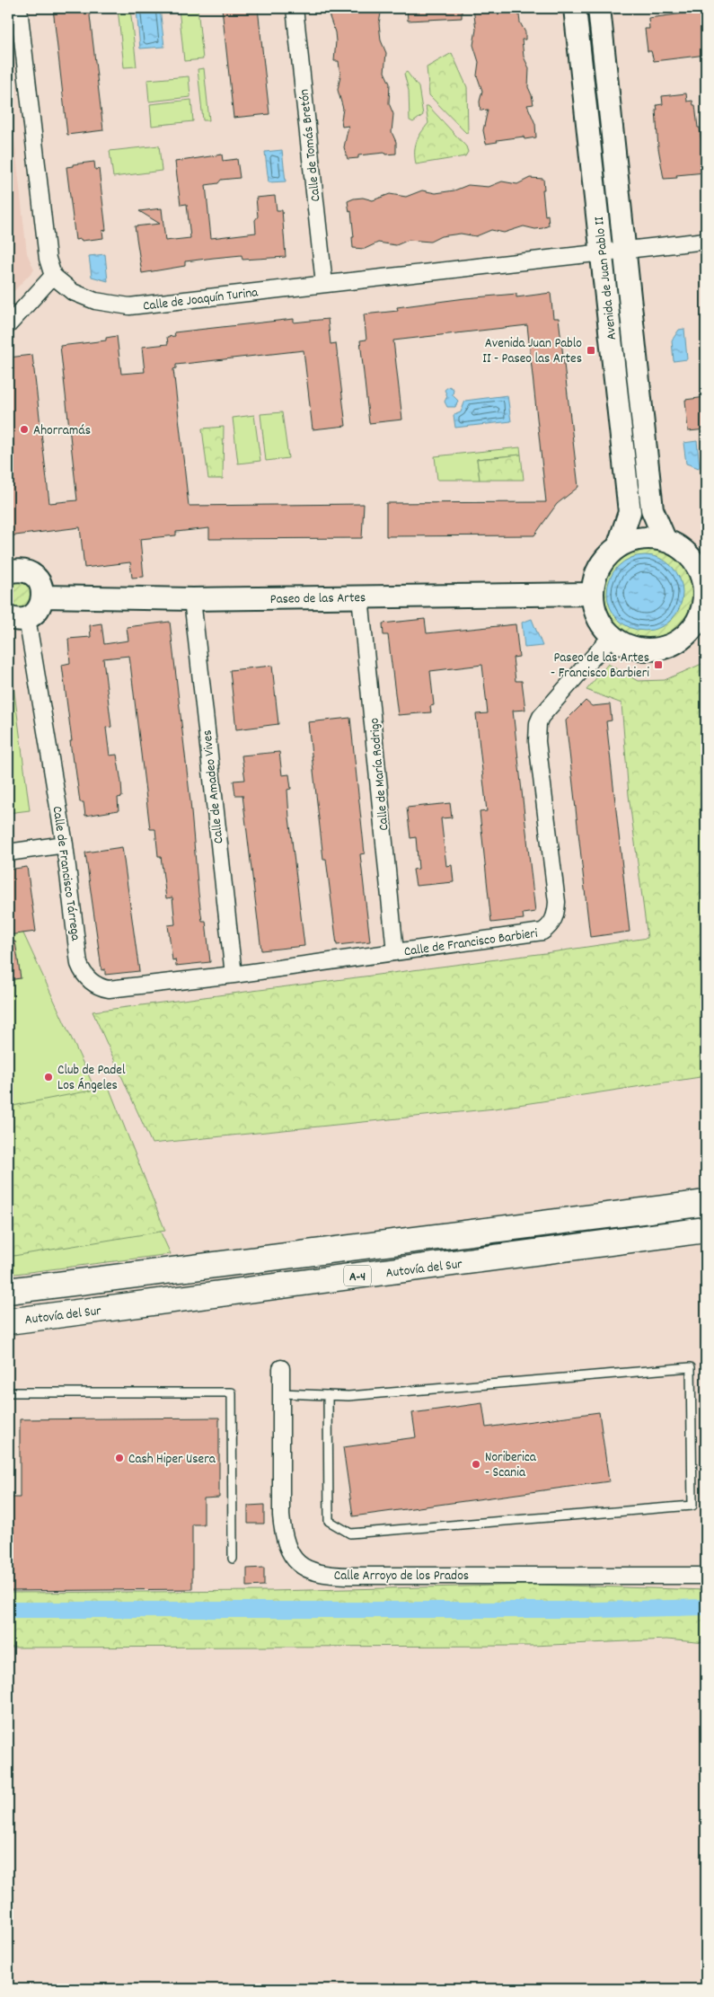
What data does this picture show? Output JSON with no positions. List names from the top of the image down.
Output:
{
  "streets": {
    "highway": ["Autovía del Sur", "A-4"],
    "street": [
      "Calle de Tomás Bretón",
      "Avenida de Juan Pablo II",
      "Calle de Joaquín Turina",
      "Paseo de las Artes",
      "Calle de María Rodrigo",
      "Calle de Amadeo Vives",
      "Calle de Francisco Tárrega",
      "Calle de Francisco Barbieri",
      "Calle Arroyo de los Prados"
    ]
  },
  "crossings": [
    ["Calle de Tomás Bretón", "Calle de Joaquín Turina"],
    ["Avenida de Juan Pablo II", "Calle de Joaquín Turina"],
    ["Avenida de Juan Pablo II", "Paseo de las Artes"],
    ["Avenida de Juan Pablo II", "Calle de Francisco Barbieri"],
    ["Paseo de las Artes", "Calle de María Rodrigo"],
    ["Paseo de las Artes", "Calle de Amadeo Vives"],
    ["Paseo de las Artes", "Calle de Francisco Barbieri"],
    ["Calle de María Rodrigo", "Calle de Francisco Barbieri"],
    ["Calle de Amadeo Vives", "Calle de Francisco Tárrega"],
    ["Calle de Amadeo Vives", "Calle de Francisco Barbieri"],
    ["Calle de Francisco Tárrega", "Calle de Francisco Barbieri"]
  ],
  "places": {
    "transit": ["Avenida Juan Pablo II - Paseo las Artes", "Paseo de las Artes - Francisco Barbieri"],
    "other": [
      "Ahorramás",
      "Club de Padel Los Ángeles",
      "Cash Hiper Usera",
      "Noriberica - Scania"
    ]
  }
}
